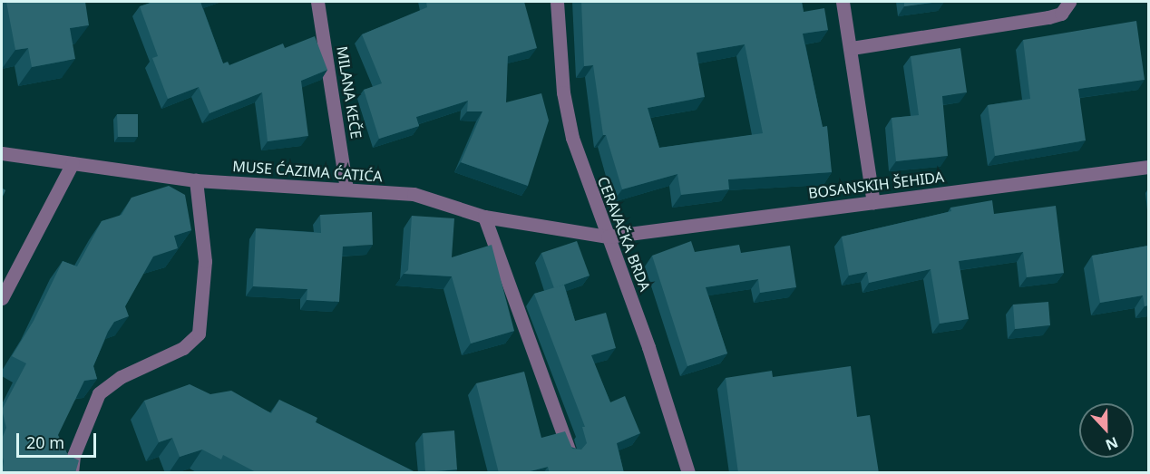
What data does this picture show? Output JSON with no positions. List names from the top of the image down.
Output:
{
  "streets": {
    "street": [
      "MILANA KEČE",
      "MUSE ĆAZIMA ĆATIĆA",
      "BOSANSKIH ŠEHIDA",
      "CERAVAČKA BRDA"
    ]
  },
  "crossings": [
    ["MILANA KEČE", "MUSE ĆAZIMA ĆATIĆA"],
    ["MUSE ĆAZIMA ĆATIĆA", "BOSANSKIH ŠEHIDA"],
    ["MUSE ĆAZIMA ĆATIĆA", "CERAVAČKA BRDA"],
    ["BOSANSKIH ŠEHIDA", "CERAVAČKA BRDA"]
  ],
  "scale_bar": "20 m",
  "north": "bottom"
}
